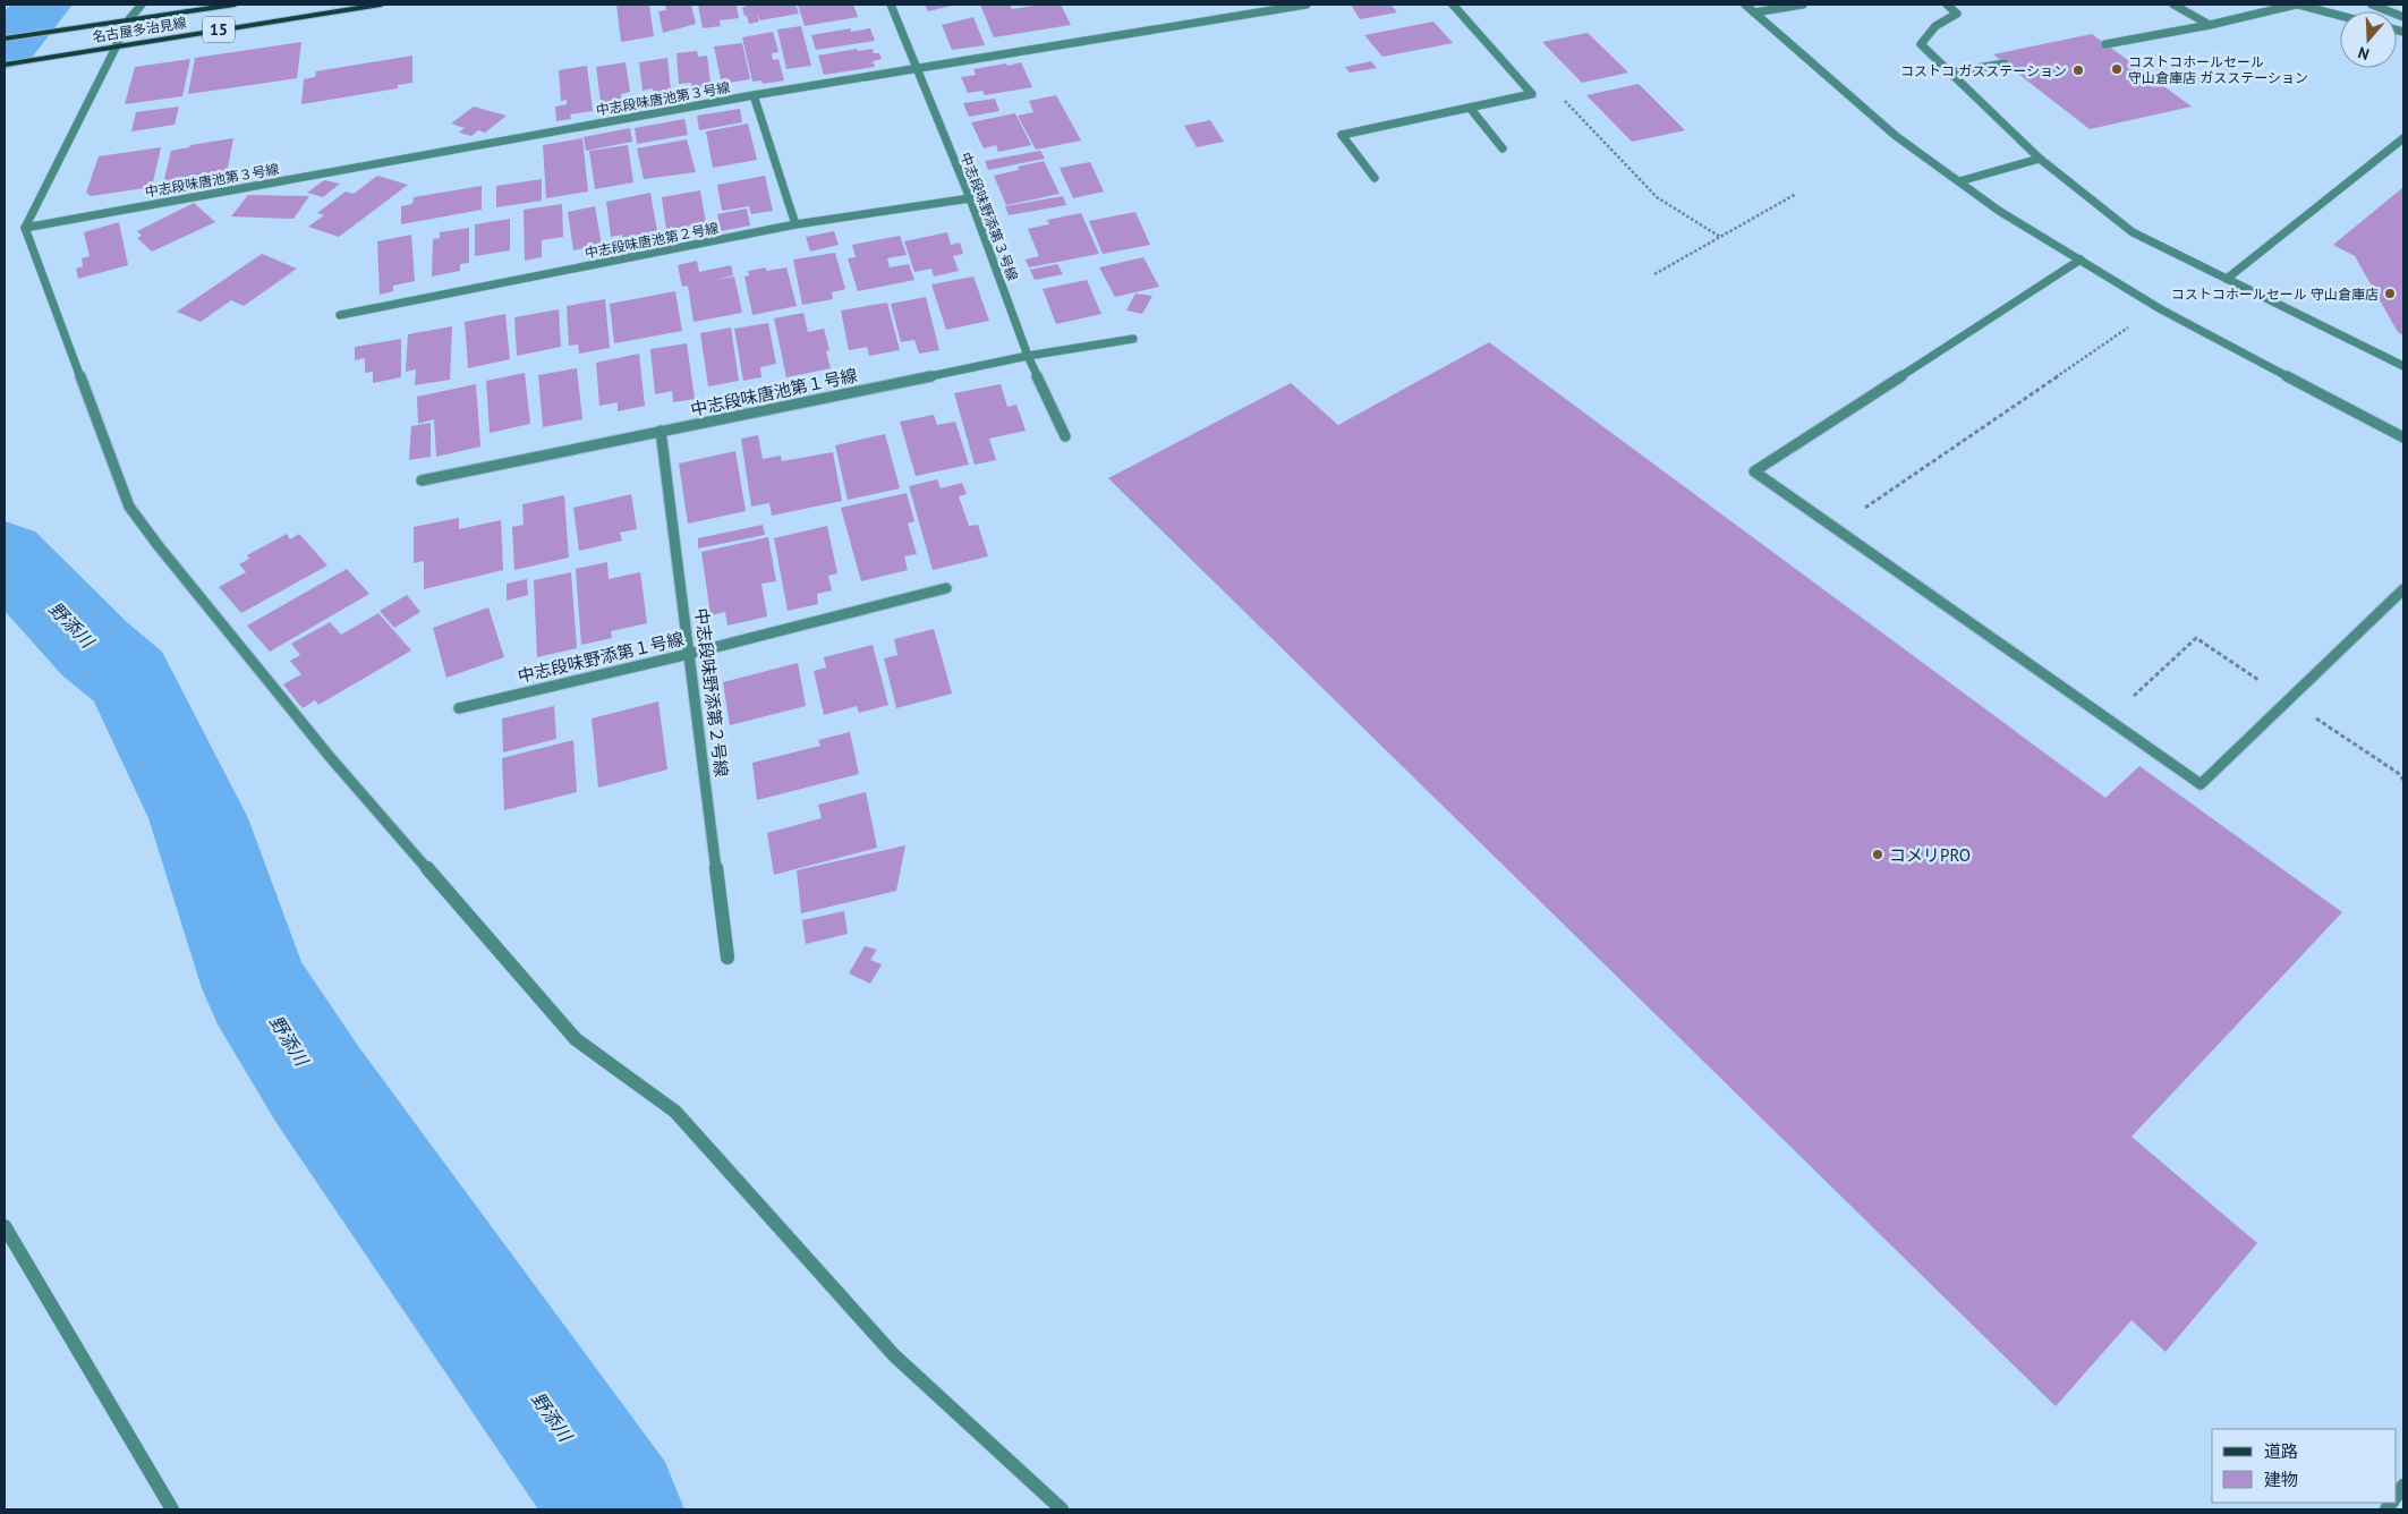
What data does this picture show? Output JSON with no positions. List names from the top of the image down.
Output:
{
  "streets": {
    "main road": ["名古屋多治見線", "15"],
    "street": [
      "中志段味唐池第３号線",
      "中志段味野添第３号線",
      "中志段味唐池第２号線",
      "中志段味唐池第１号線",
      "中志段味野添第１号線",
      "中志段味野添第２号線"
    ]
  },
  "crossings": [
    ["中志段味唐池第３号線", "中志段味野添第３号線"],
    ["中志段味野添第３号線", "中志段味唐池第２号線"],
    ["中志段味野添第３号線", "中志段味唐池第１号線"],
    ["中志段味唐池第１号線", "中志段味野添第２号線"],
    ["中志段味野添第１号線", "中志段味野添第２号線"]
  ],
  "water": ["野添川"],
  "places": [
    "コストコホールセール 守山倉庫店 ガスステーション",
    "コストコ ガスステーション",
    "コストコホールセール 守山倉庫店",
    "コメリPRO"
  ],
  "legend": ["道路", "建物"],
  "north": "bottom"
}
